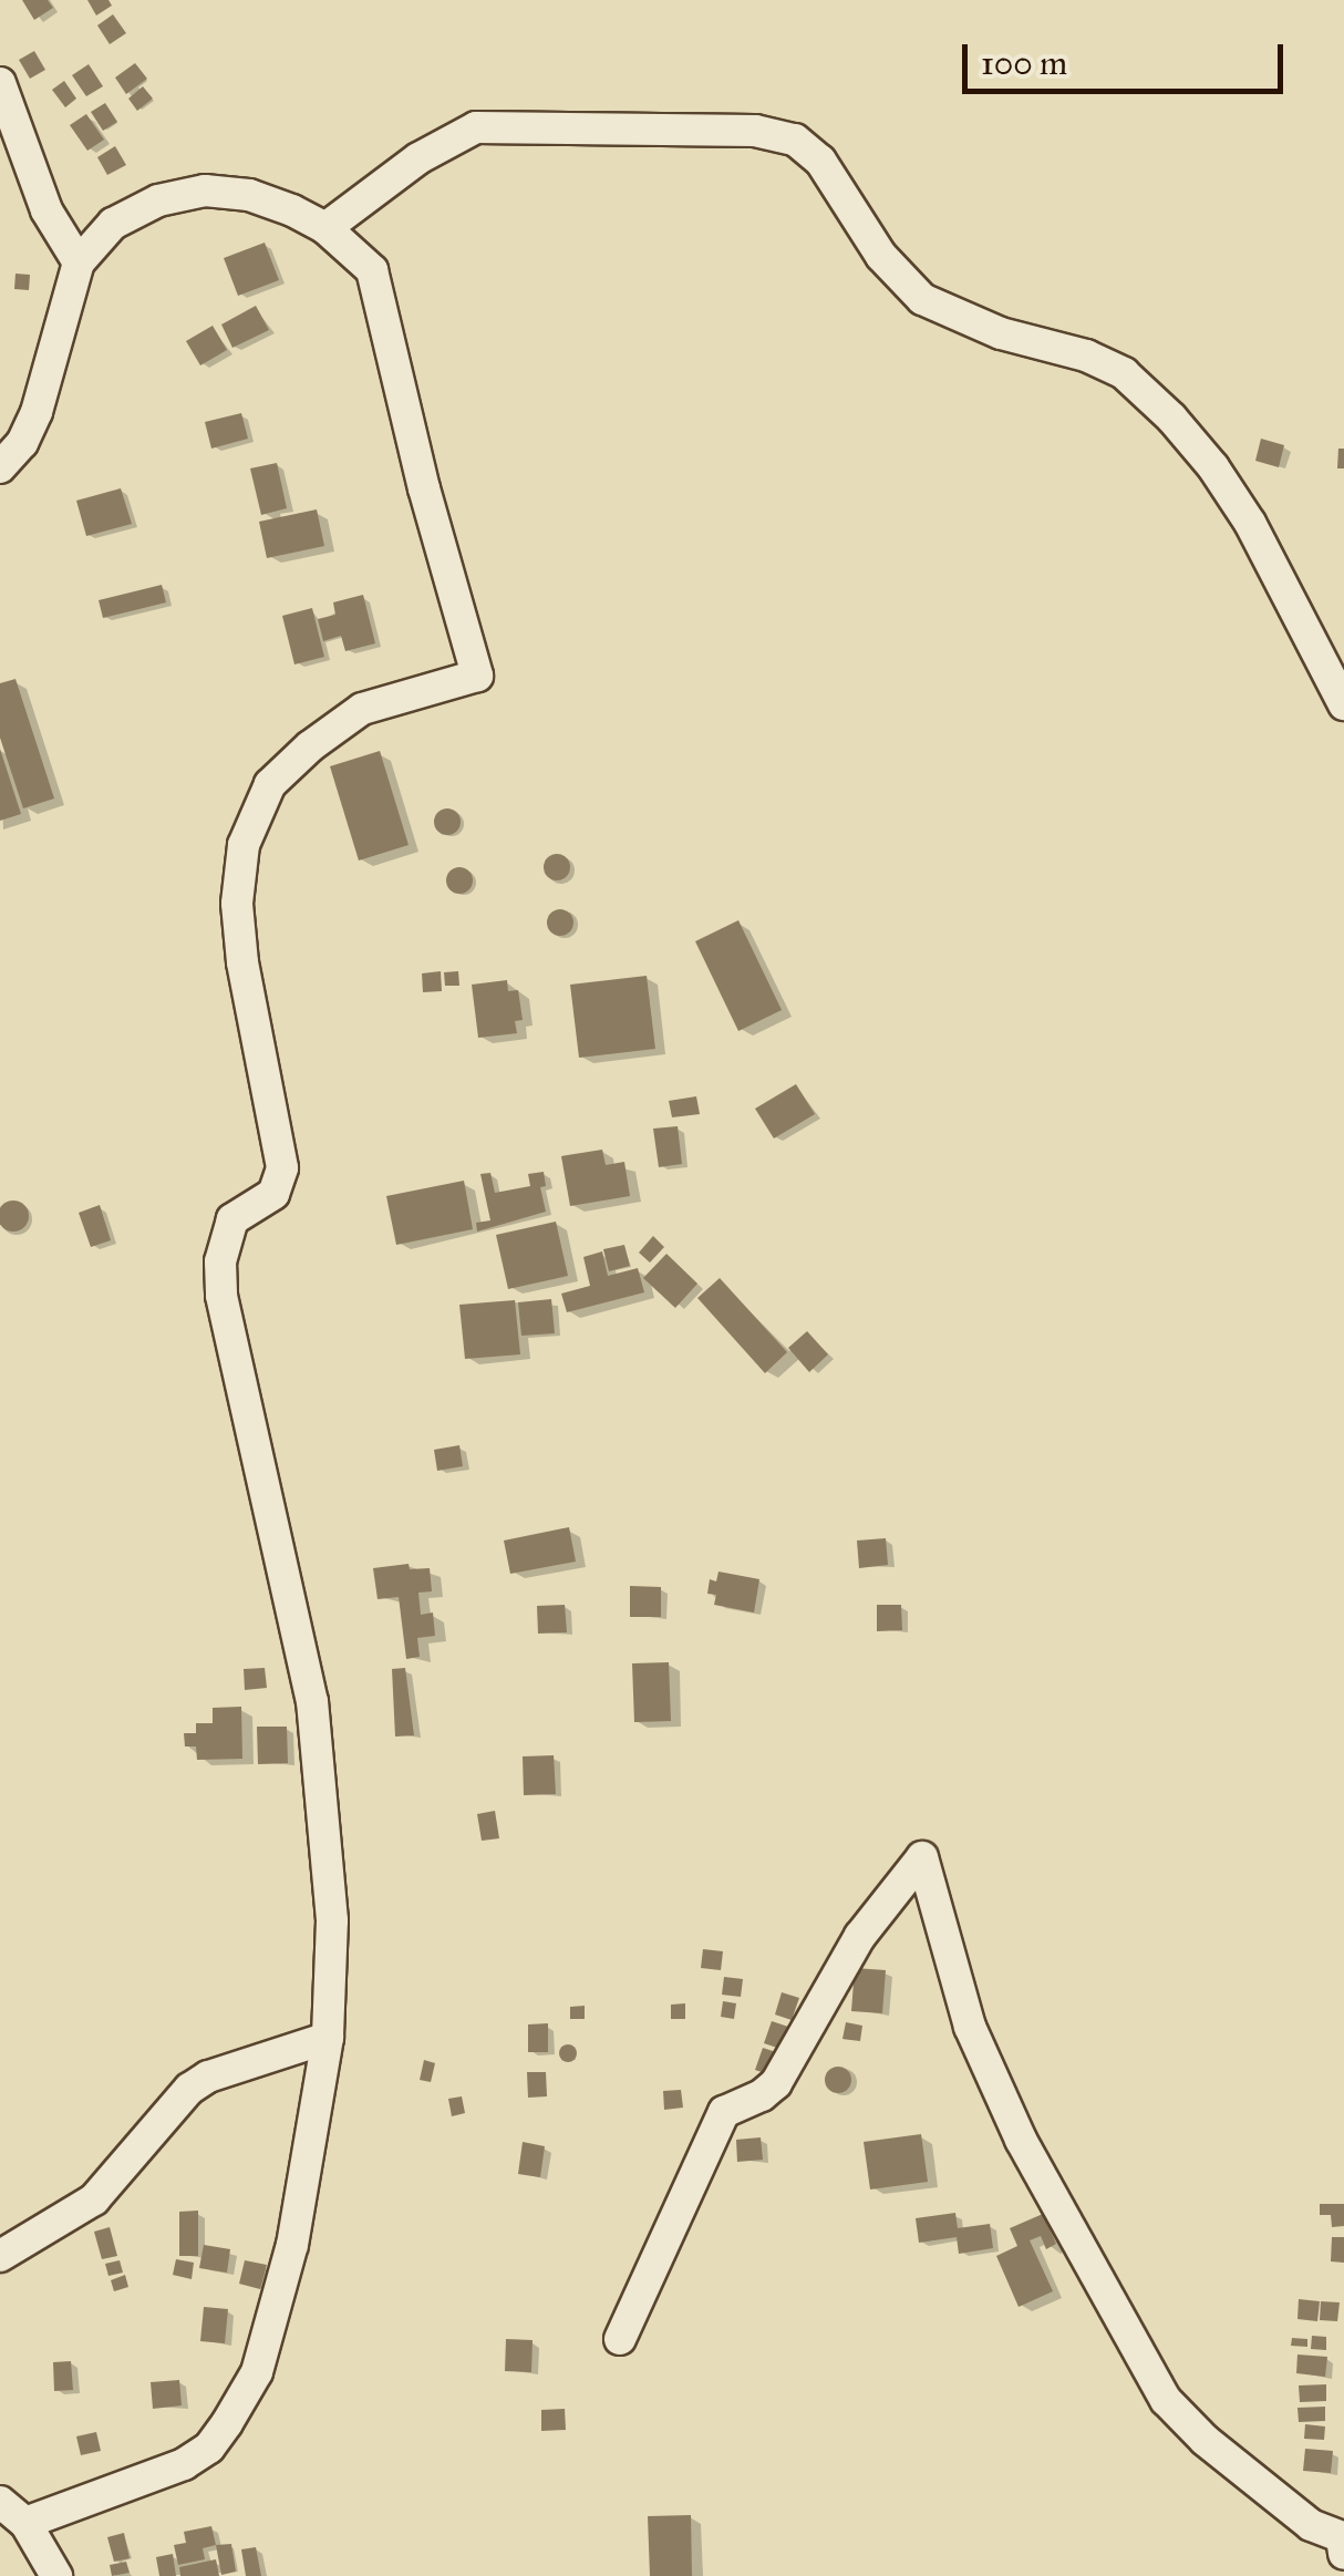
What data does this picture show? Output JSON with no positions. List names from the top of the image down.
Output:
{
  "scale_bar": "100 m"
}
